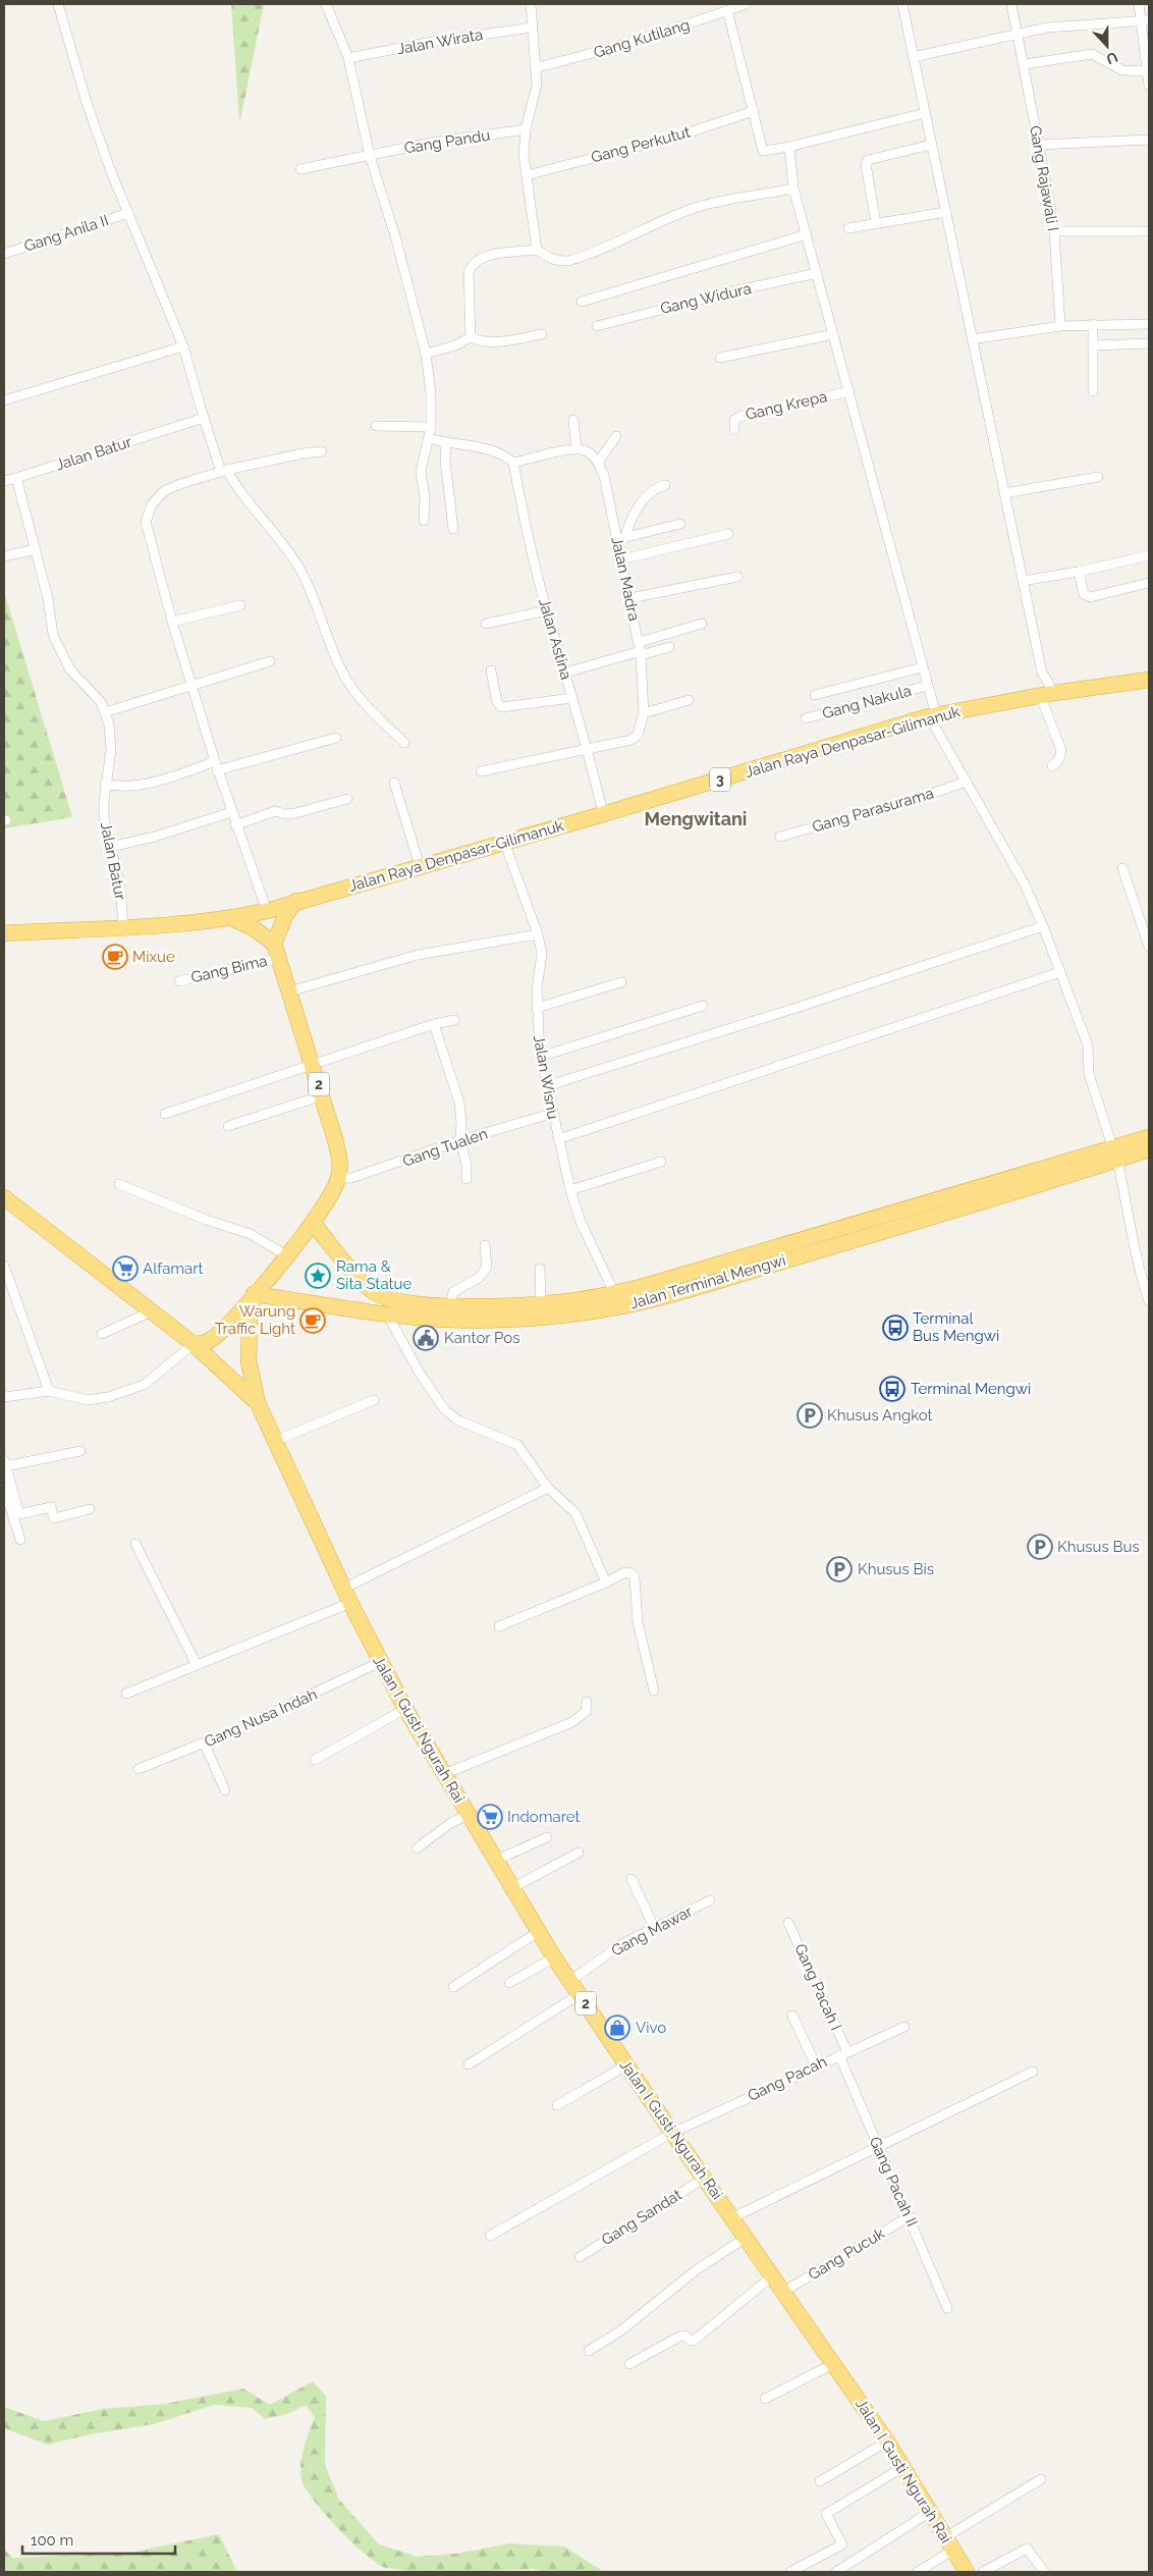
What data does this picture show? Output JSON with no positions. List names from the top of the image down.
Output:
{
  "streets": {
    "highway": [
      "Jalan Raya Denpasar-Gilimanuk",
      "3",
      "2",
      "Jalan Terminal Mengwi",
      "Jalan I Gusti Ngurah Rai"
    ],
    "street": [
      "Gang Kutilang",
      "Jalan Wirata",
      "Gang Pandu",
      "Gang Perkutut",
      "Gang Rajawali I",
      "Gang Anila II",
      "Gang Widura",
      "Gang Krepa",
      "Jalan Batur",
      "Jalan Madra",
      "Jalan Astina",
      "Gang Nakula",
      "Gang Parasurama",
      "Gang Bima",
      "Jalan Wisnu",
      "Gang Tualen",
      "Gang Nusa Indah",
      "Gang Mawar",
      "Gang Pacah I",
      "Gang Pacah",
      "Gang Pacah II",
      "Gang Sandat",
      "Gang Pucuk"
    ]
  },
  "crossings": [
    ["Jalan Batur", "Jalan Raya Denpasar-Gilimanuk"],
    ["Jalan Madra", "Jalan Astina"],
    ["Jalan Astina", "Jalan Raya Denpasar-Gilimanuk"],
    ["Jalan Raya Denpasar-Gilimanuk", "Jalan Wisnu"],
    ["Gang Bima", "2"],
    ["Jalan Wisnu", "Gang Tualen"],
    ["Jalan Wisnu", "Jalan Terminal Mengwi"],
    ["2", "Gang Tualen"],
    ["2", "Jalan Terminal Mengwi"],
    ["2", "Jalan I Gusti Ngurah Rai"],
    ["Gang Nusa Indah", "Jalan I Gusti Ngurah Rai"],
    ["Jalan I Gusti Ngurah Rai", "Gang Mawar"],
    ["Jalan I Gusti Ngurah Rai", "Gang Pacah"],
    ["Jalan I Gusti Ngurah Rai", "Gang Sandat"],
    ["Jalan I Gusti Ngurah Rai", "Gang Pucuk"],
    ["Gang Pacah I", "Gang Pacah"],
    ["Gang Pacah I", "Gang Pacah II"],
    ["Gang Pacah", "Gang Pacah II"],
    ["Gang Pacah II", "Gang Pucuk"]
  ],
  "districts": ["Mengwitani"],
  "places": {
    "cafe": ["Mixue", "Warung Traffic Light"],
    "supermarket": ["Alfamart", "Indomaret"],
    "place": ["Rama & Sita Statue"],
    "bus stop": ["Terminal Bus Mengwi", "Terminal Mengwi"],
    "public building": ["Kantor Pos"],
    "parking": ["Khusus Angkot", "Khusus Bus", "Khusus Bis"],
    "shop": ["Vivo"]
  },
  "scale_bar": "100 m",
  "north": "bottom"
}
